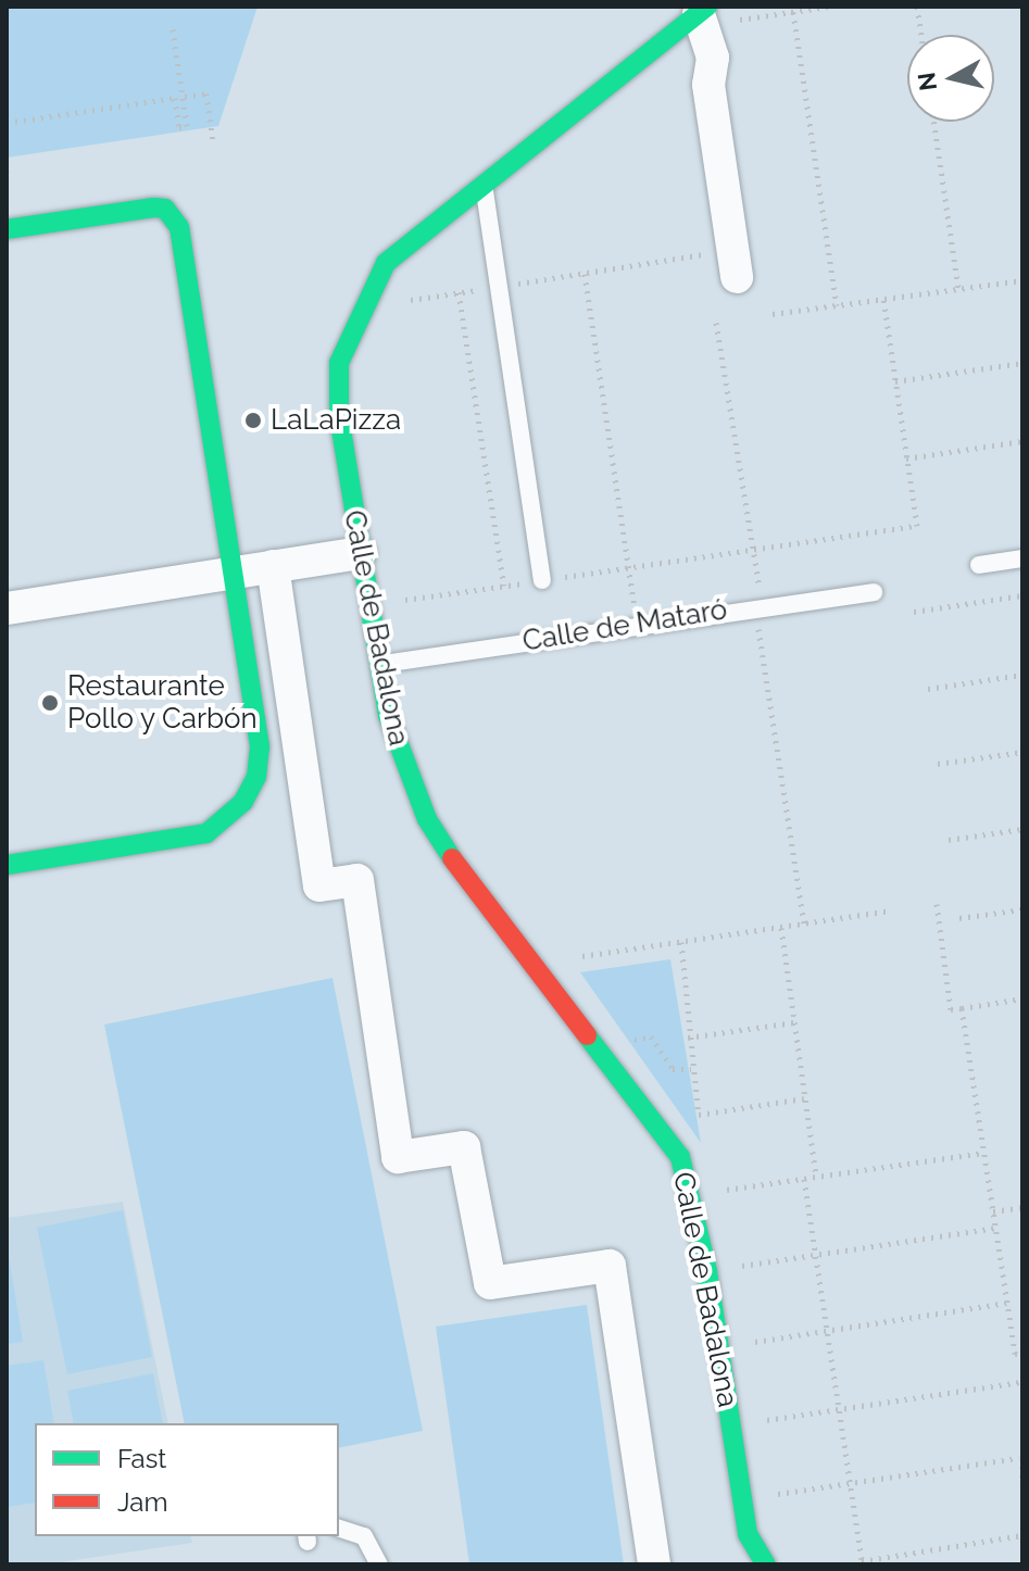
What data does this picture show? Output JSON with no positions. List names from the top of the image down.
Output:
{
  "streets": {
    "street": ["Calle de Badalona"],
    "lane": ["Calle de Mataró"]
  },
  "crossings": [
    ["Calle de Mataró", "Calle de Badalona"]
  ],
  "places": ["LaLaPizza", "Restaurante Pollo y Carbón"],
  "legend": ["Fast", "Jam"],
  "north": "left"
}
